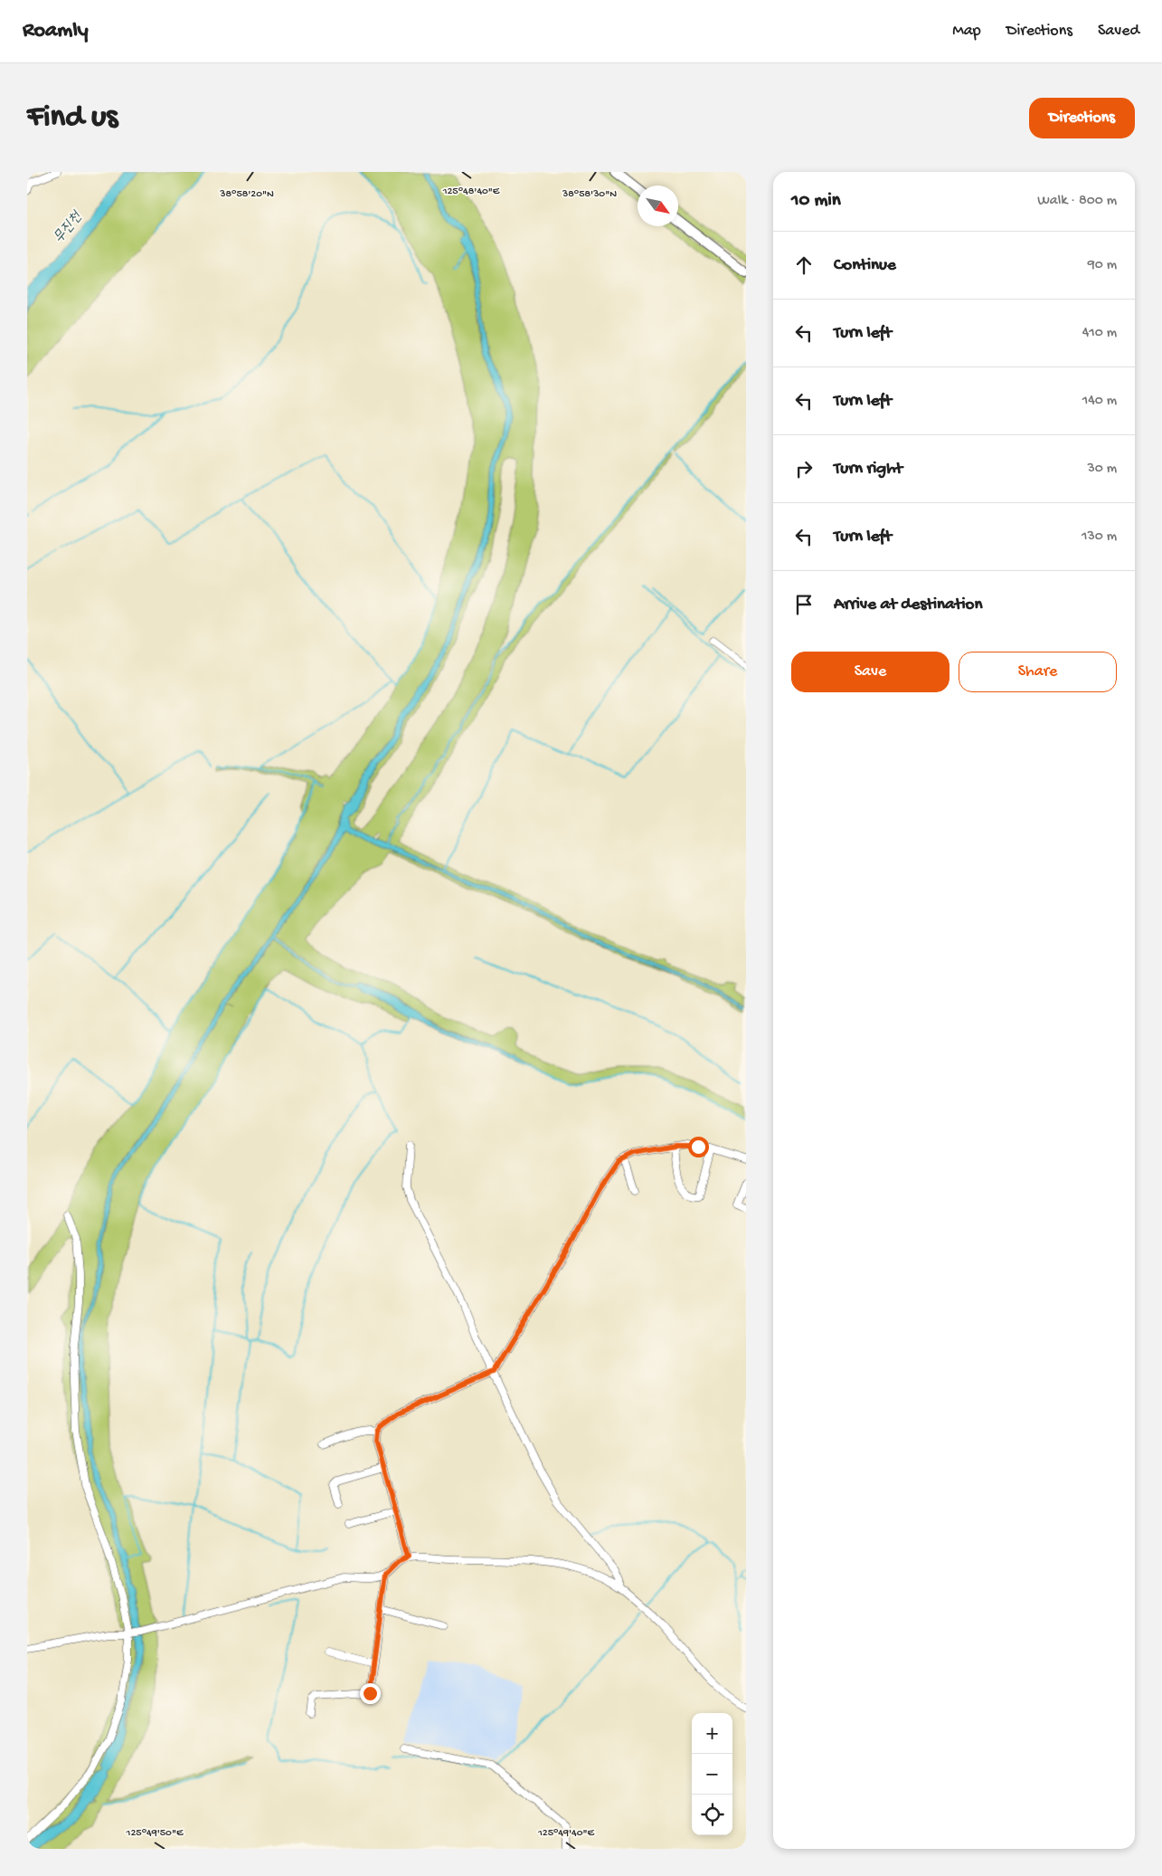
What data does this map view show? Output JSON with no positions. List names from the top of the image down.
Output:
{
  "water": ["무진천"],
  "north": "bottom right",
  "page": {
    "header": "Roamly",
    "nav": ["Map", "Directions", "Saved"],
    "buttons": [
      "Directions",
      ["Save", "Share"]
    ],
    "title": "Find us",
    "heading": ["10 min", "Walk · 800 m"],
    "list": [
      ["Continue", "90 m"],
      ["Turn left", "410 m"],
      ["Turn left", "140 m"],
      ["Turn right", "30 m"],
      ["Turn left", "130 m"],
      "Arrive at destination"
    ],
    "map_buttons": ["+", "−"]
  },
  "coordinates": [
    "125°48'40\"E",
    "38°58'20\"N",
    "38°58'30\"N",
    "125°49'50\"E",
    "125°49'40\"E"
  ]
}
